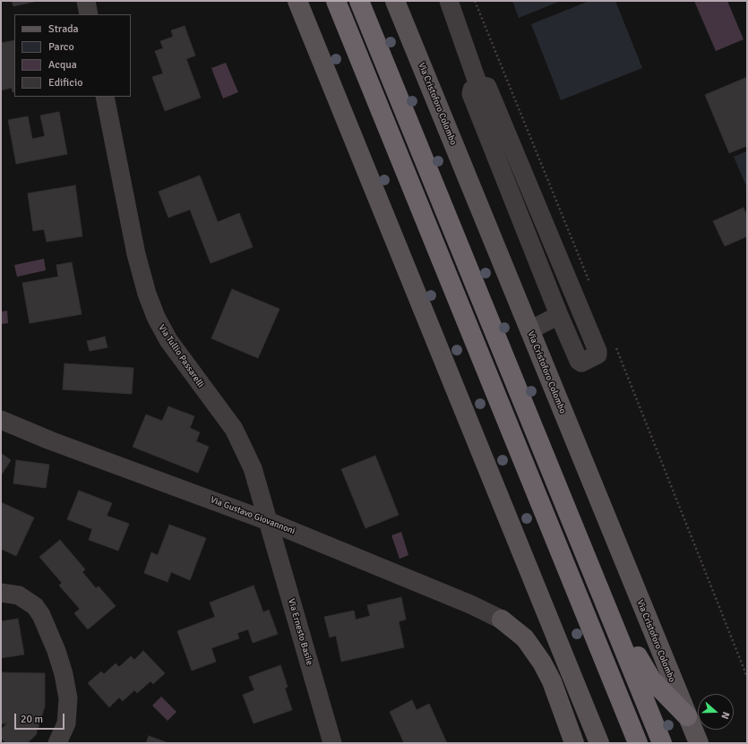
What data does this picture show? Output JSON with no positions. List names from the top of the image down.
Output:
{
  "streets": {
    "main road": ["Via Cristoforo Colombo"],
    "street": ["Via Tullio Passarelli", "Via Gustavo Giovannoni", "Via Ernesto Basile"]
  },
  "crossings": [
    ["Via Tullio Passarelli", "Via Gustavo Giovannoni"],
    ["Via Tullio Passarelli", "Via Ernesto Basile"],
    ["Via Gustavo Giovannoni", "Via Ernesto Basile"]
  ],
  "legend": [
    "Strada",
    "Parco",
    "Acqua",
    "Edificio"
  ],
  "scale_bar": "20 m",
  "north": "right"
}
